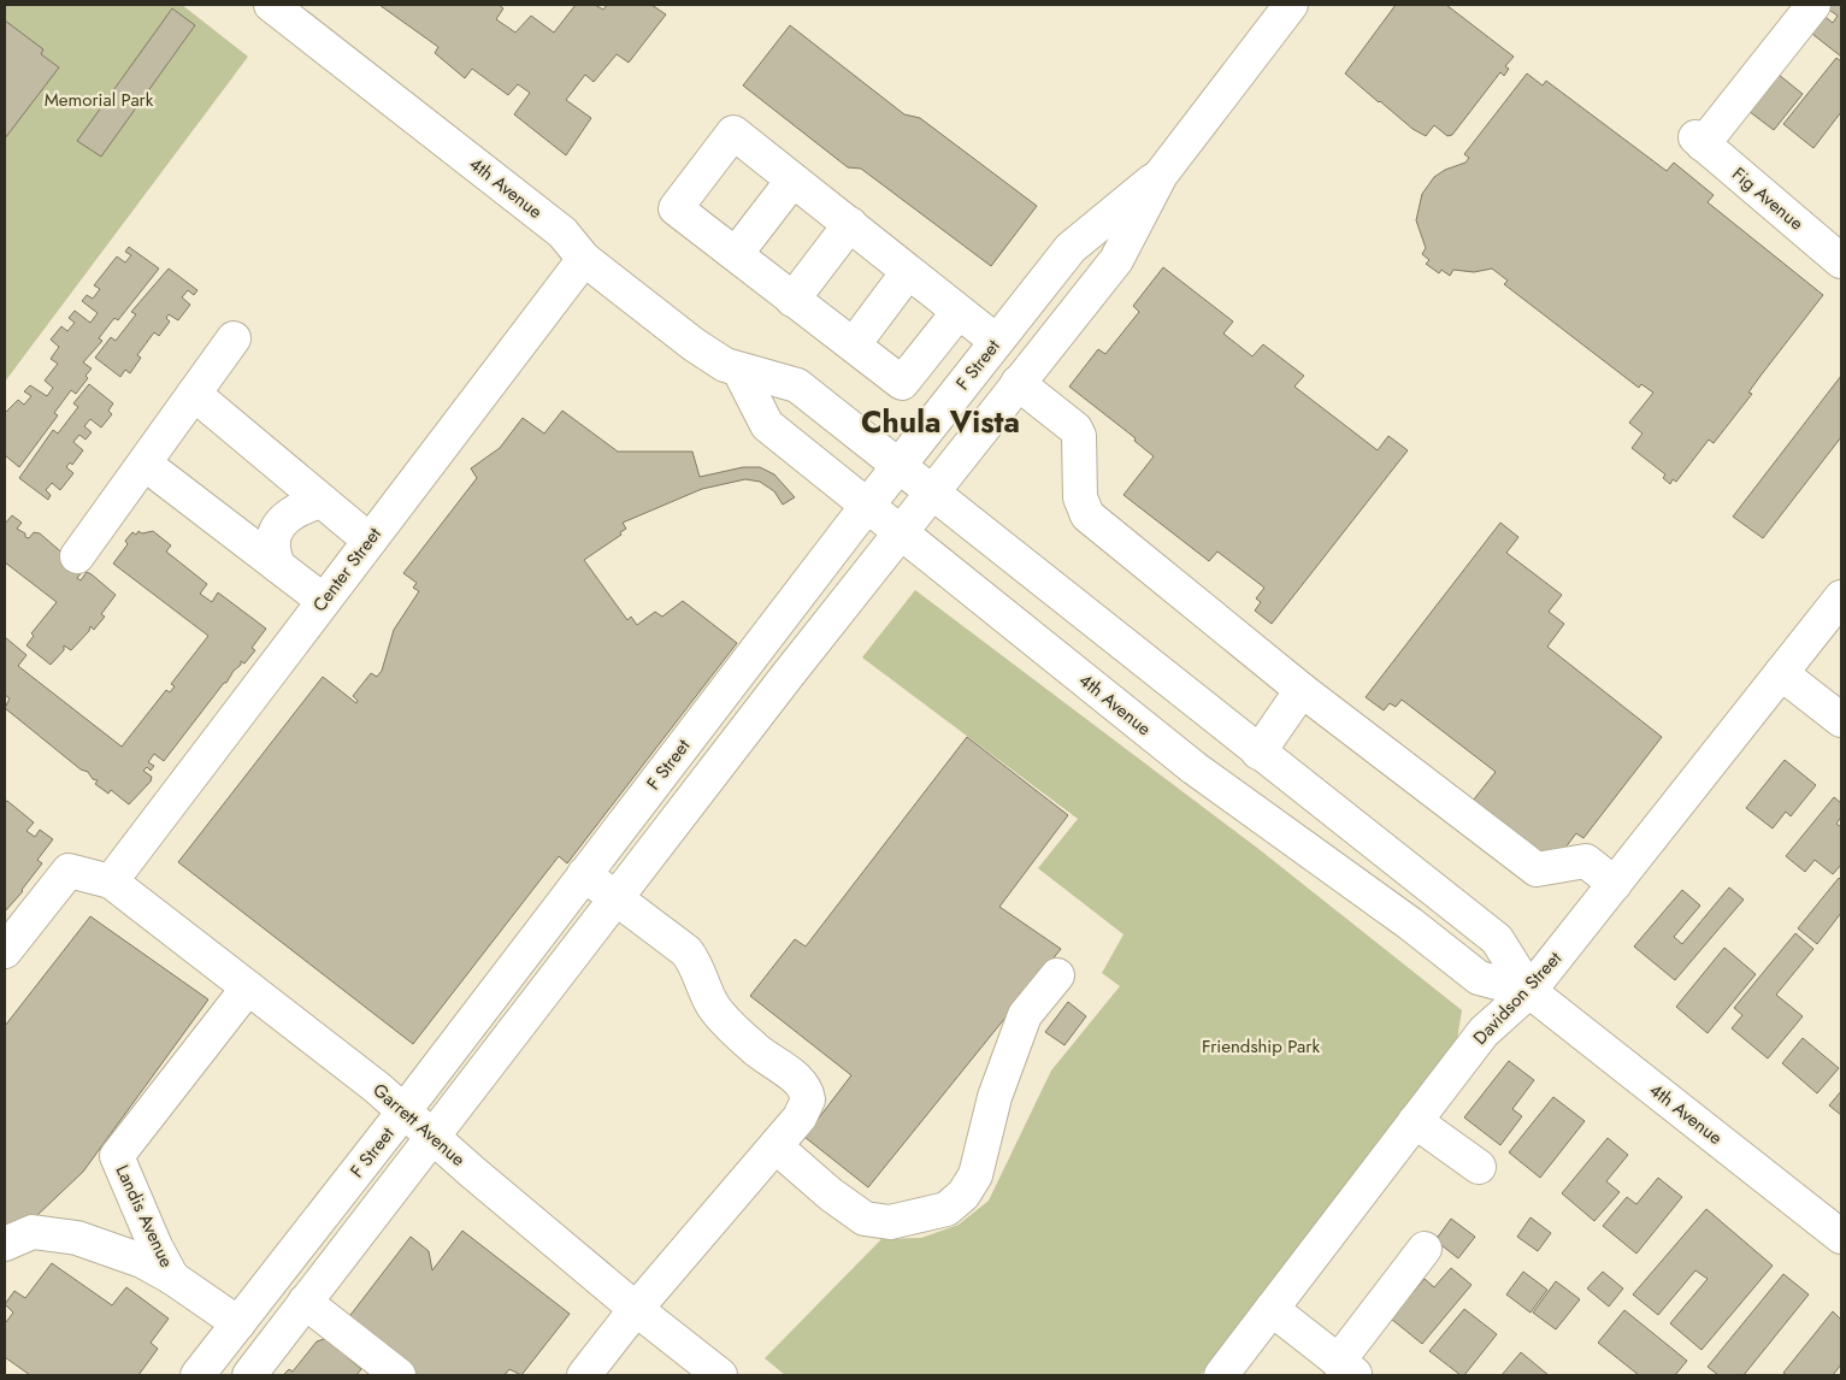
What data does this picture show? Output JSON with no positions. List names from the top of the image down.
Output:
{
  "streets": {
    "main road": [
      "4th Avenue",
      "Fig Avenue",
      "F Street",
      "Center Street",
      "Davidson Street",
      "Garrett Avenue",
      "Landis Avenue"
    ]
  },
  "crossings": [
    ["4th Avenue", "F Street"],
    ["4th Avenue", "Center Street"],
    ["4th Avenue", "Davidson Street"],
    ["F Street", "Garrett Avenue"],
    ["F Street", "Landis Avenue"],
    ["Center Street", "Garrett Avenue"],
    ["Garrett Avenue", "Landis Avenue"]
  ],
  "districts": ["Chula Vista"],
  "parks": ["Memorial Park", "Friendship Park"]
}
